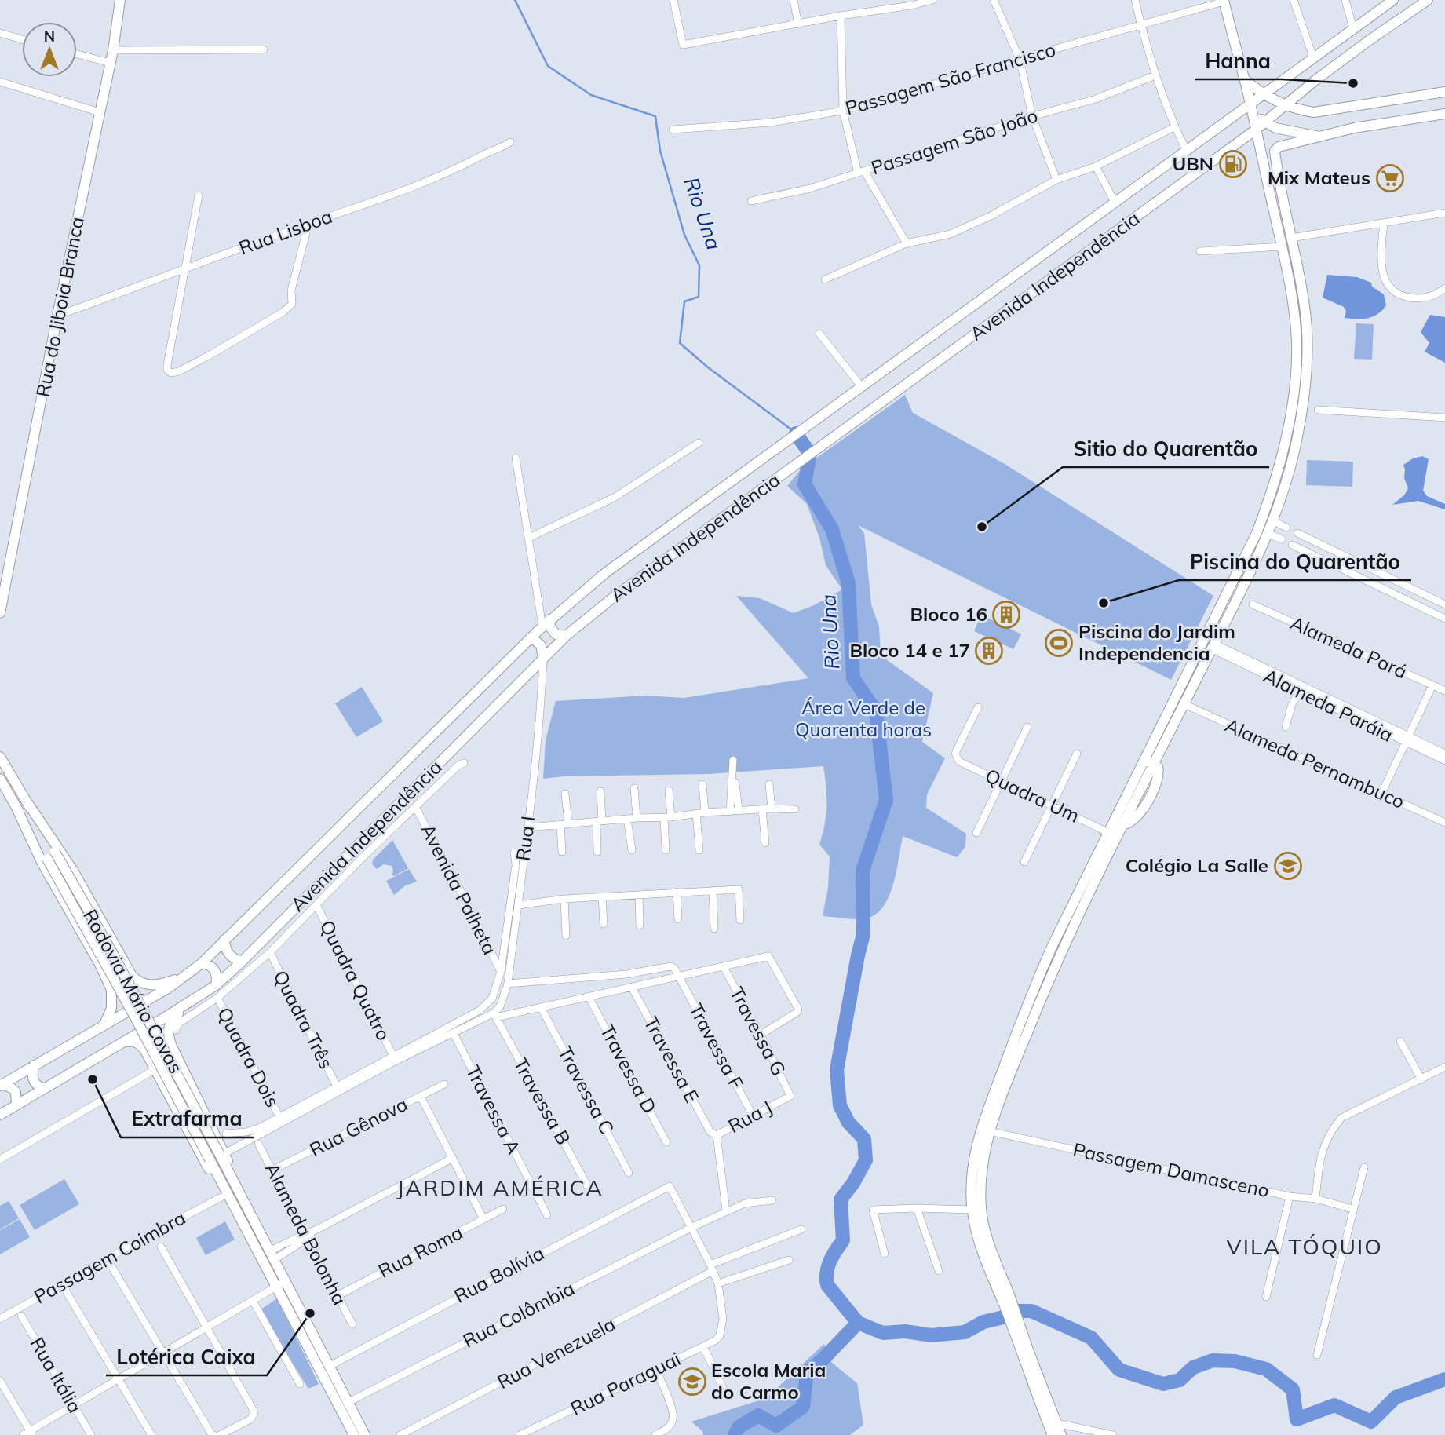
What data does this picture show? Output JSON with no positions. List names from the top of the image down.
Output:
{
  "streets": {
    "main road": ["Avenida Independência", "Rua do Jiboia Branca", "Rodovia Mário Covas"],
    "street": [
      "Passagem São Francisco",
      "Passagem São João",
      "Rua Lisboa",
      "Alameda Pará",
      "Alameda Paráia",
      "Alameda Pernambuco",
      "Quadra Um",
      "Rua I",
      "Avenida Palheta",
      "Quadra Quatro",
      "Quadra Três",
      "Travessa G",
      "Travessa F",
      "Quadra Dois",
      "Travessa E",
      "Travessa D",
      "Travessa C",
      "Travessa B",
      "Travessa A",
      "Rua J",
      "Rua Gênova",
      "Passagem Damasceno",
      "Alameda Bolonha",
      "Rua Roma",
      "Passagem Coimbra",
      "Rua Bolívia",
      "Rua Colômbia",
      "Rua Venezuela",
      "Rua Itália",
      "Rua Paraguai"
    ]
  },
  "crossings": [
    ["Rua Lisboa", "Rua do Jiboia Branca"],
    ["Avenida Independência", "Rua I"],
    ["Rua I", "Travessa B"],
    ["Avenida Palheta", "Quadra Dois"],
    ["Quadra Quatro", "Quadra Dois"],
    ["Rodovia Mário Covas", "Passagem Coimbra"],
    ["Rodovia Mário Covas", "Rua Bolívia"],
    ["Rodovia Mário Covas", "Rua Colômbia"],
    ["Quadra Três", "Quadra Dois"],
    ["Travessa G", "Rua J"],
    ["Travessa F", "Rua J"],
    ["Travessa E", "Rua J"],
    ["Rua Gênova", "Alameda Bolonha"],
    ["Alameda Bolonha", "Rua Roma"],
    ["Rua Bolívia", "Rua Colômbia"]
  ],
  "districts": ["JARDIM AMÉRICA", "VILA TÓQUIO"],
  "water": ["Rio Una"],
  "parks": ["Área Verde de Quarenta horas"],
  "places": {
    "other": [
      "Hanna",
      "Sitio do Quarentão",
      "Piscina do Quarentão",
      "Extrafarma",
      "Lotérica Caixa"
    ],
    "fuel station": ["UBN"],
    "supermarket": ["Mix Mateus"],
    "building": ["Bloco 16", "Bloco 14 e 17"],
    "sports": ["Piscina do Jardim Independencia"],
    "school or university": ["Colégio La Salle", "Escola Maria do Carmo"]
  },
  "north": "top"
}
